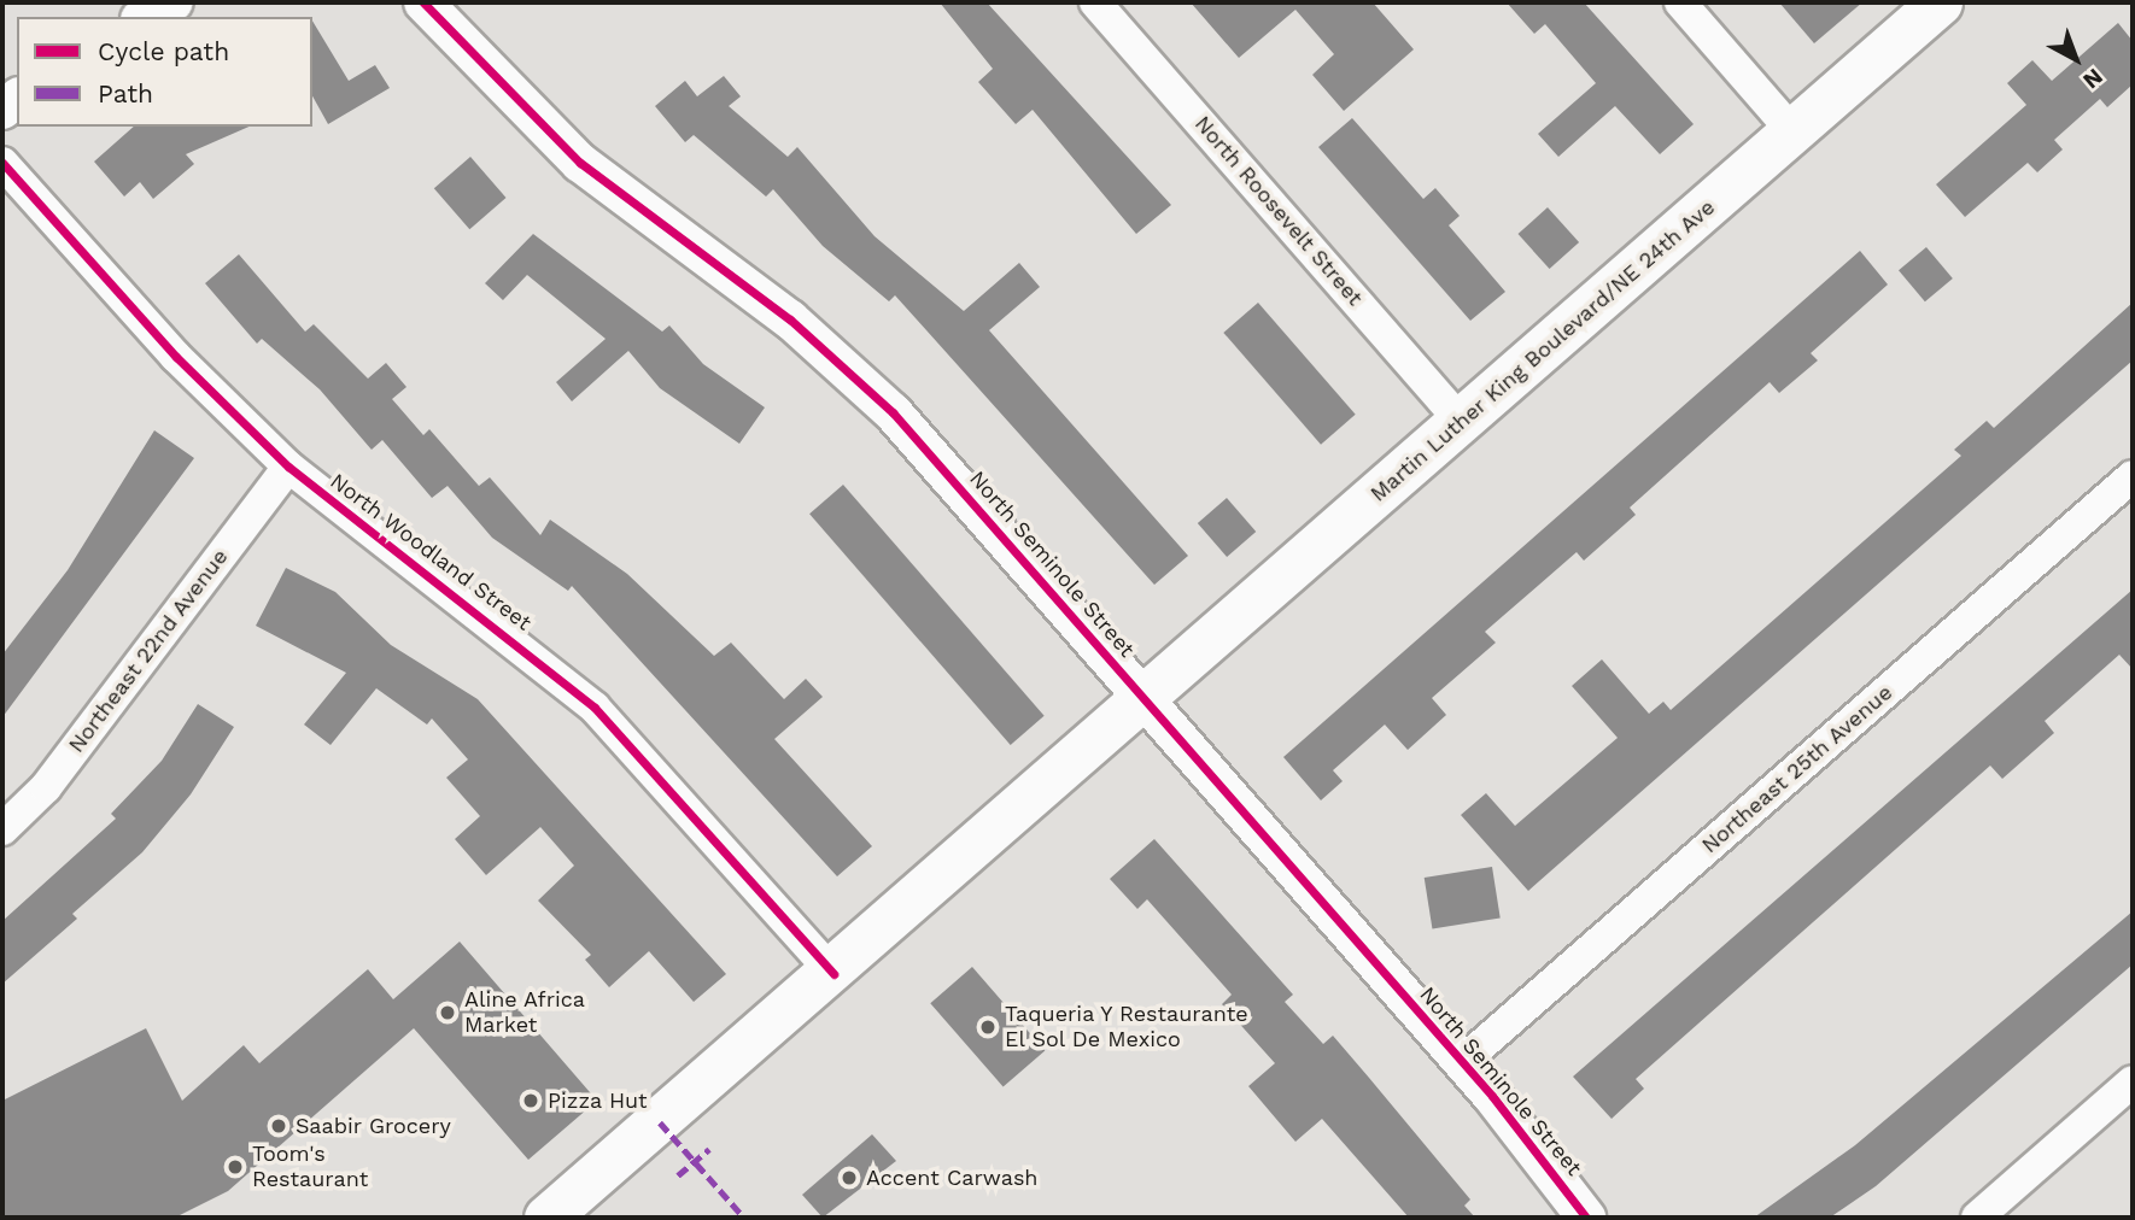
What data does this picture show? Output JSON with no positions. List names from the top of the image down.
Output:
{
  "streets": {
    "main road": ["Martin Luther King Boulevard/NE 24th Ave"],
    "street": [
      "North Roosevelt Street",
      "North Woodland Street",
      "North Seminole Street",
      "Northeast 22nd Avenue",
      "Northeast 25th Avenue"
    ]
  },
  "crossings": [
    ["North Roosevelt Street", "Martin Luther King Boulevard/NE 24th Ave"],
    ["Martin Luther King Boulevard/NE 24th Ave", "North Woodland Street"],
    ["Martin Luther King Boulevard/NE 24th Ave", "North Seminole Street"],
    ["North Woodland Street", "Northeast 22nd Avenue"],
    ["North Seminole Street", "Northeast 25th Avenue"]
  ],
  "places": [
    "Aline Africa Market",
    "Taqueria Y Restaurante El Sol De Mexico",
    "Pizza Hut",
    "Saabir Grocery",
    "Toom's Restaurant",
    "Accent Carwash"
  ],
  "legend": ["Cycle path", "Path"],
  "north": "bottom right"
}
